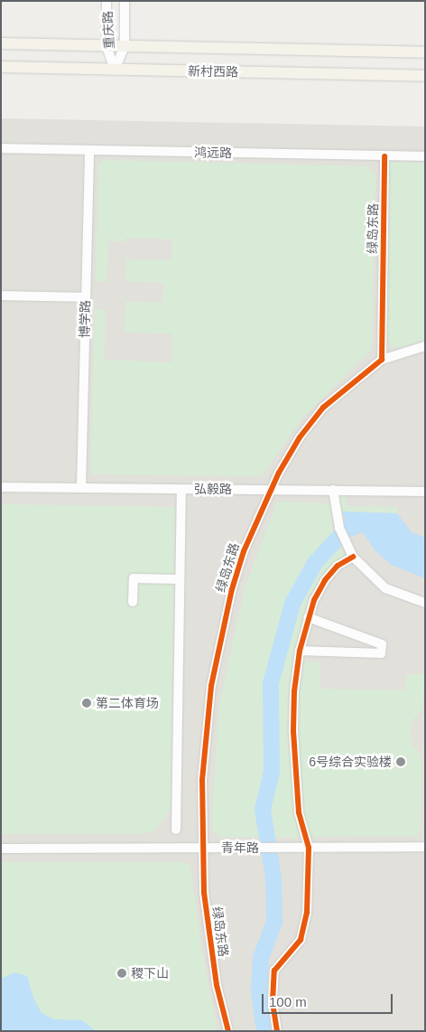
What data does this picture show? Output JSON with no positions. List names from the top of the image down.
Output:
{
  "streets": {
    "main road": ["新村西路"],
    "street": [
      "重庆路",
      "鸿远路",
      "绿岛东路",
      "博学路",
      "弘毅路",
      "青年路"
    ]
  },
  "crossings": [
    ["重庆路", "新村西路"],
    ["鸿远路", "绿岛东路"],
    ["鸿远路", "博学路"],
    ["绿岛东路", "弘毅路"],
    ["绿岛东路", "青年路"],
    ["博学路", "弘毅路"]
  ],
  "places": ["第二体育场", "6号综合实验楼", "稷下山"],
  "scale_bar": "100 m"
}
